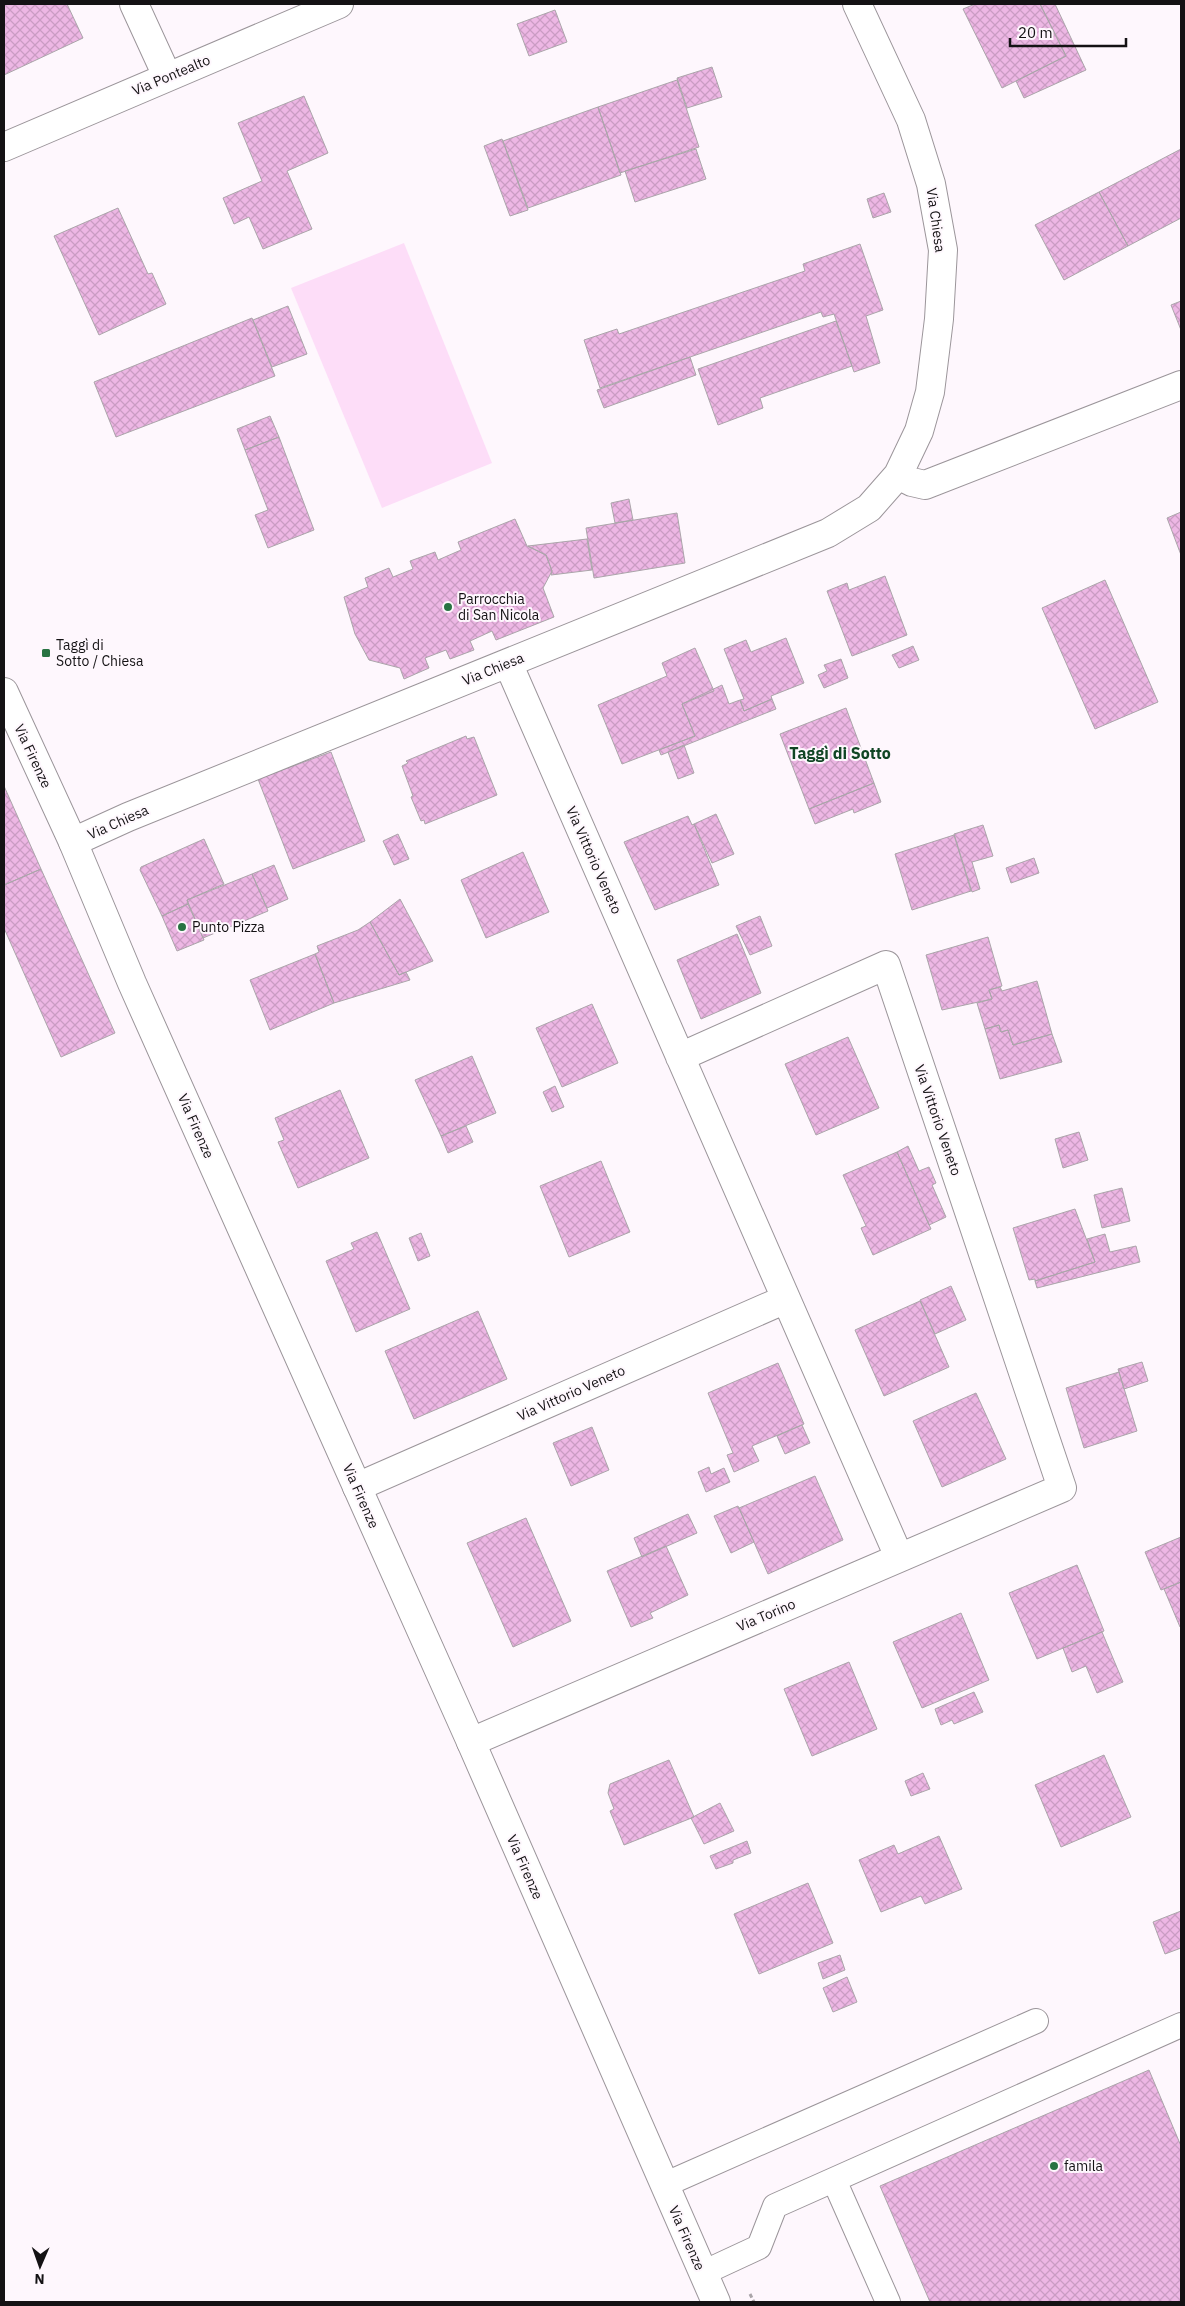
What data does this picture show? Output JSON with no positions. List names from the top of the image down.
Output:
{
  "streets": {
    "street": [
      "Via Pontealto",
      "Via Chiesa",
      "Via Firenze",
      "Via Vittorio Veneto",
      "Via Torino"
    ]
  },
  "crossings": [
    ["Via Chiesa", "Via Firenze"],
    ["Via Chiesa", "Via Vittorio Veneto"],
    ["Via Firenze", "Via Vittorio Veneto"],
    ["Via Firenze", "Via Torino"],
    ["Via Vittorio Veneto", "Via Torino"]
  ],
  "districts": ["Taggì di Sotto"],
  "places": {
    "other": ["Parrocchia di San Nicola", "Punto Pizza", "famila"],
    "transit": ["Taggì di Sotto / Chiesa"]
  },
  "scale_bar": "20 m",
  "north": "bottom"
}
